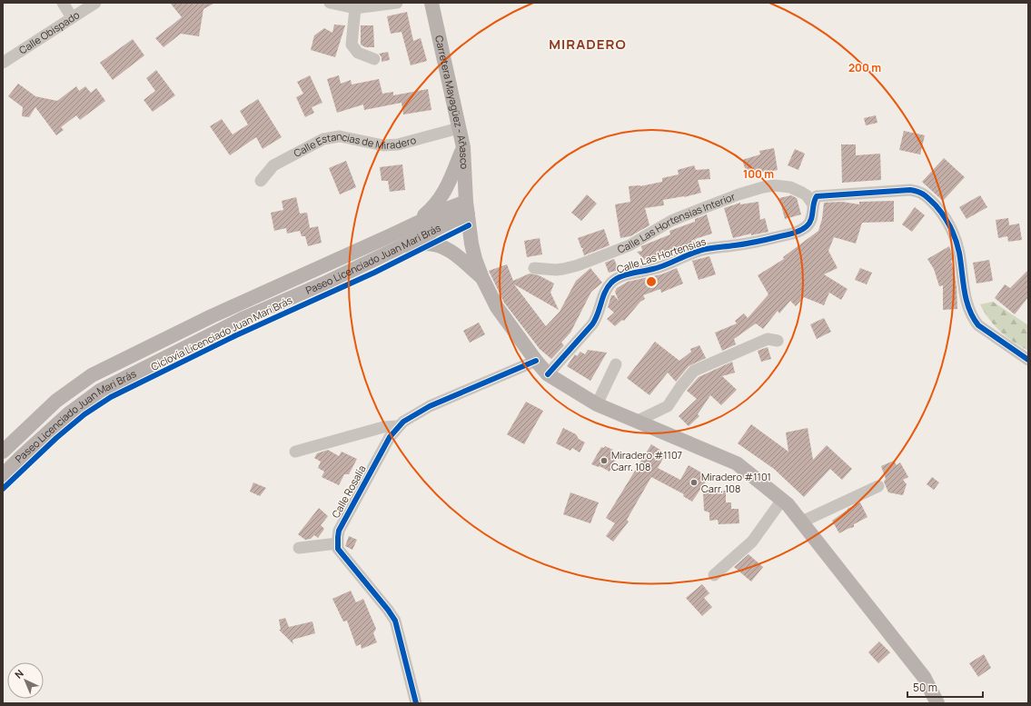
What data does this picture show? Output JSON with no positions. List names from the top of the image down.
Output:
{
  "streets": {
    "main road": ["Carretera Mayagüez - Añasco", "Paseo Licenciado Juan Mari Brás"],
    "street": [
      "Calle Obispado",
      "Calle Estancias de Miradero",
      "Calle Las Hortensias Interior",
      "Calle Las Hortensias",
      "Calle Rosalía"
    ],
    "cycle path": ["Ciclovía Licenciado Juan Mari Brás"]
  },
  "crossings": [
    ["Carretera Mayagüez - Añasco", "Calle Estancias de Miradero"],
    ["Carretera Mayagüez - Añasco", "Calle Las Hortensias"],
    ["Carretera Mayagüez - Añasco", "Paseo Licenciado Juan Mari Brás"],
    ["Carretera Mayagüez - Añasco", "Calle Rosalía"],
    ["Calle Las Hortensias Interior", "Calle Las Hortensias"]
  ],
  "districts": ["MIRADERO"],
  "places": ["Miradero #1107 Carr. 108", "Miradero #1101 Carr. 108"],
  "scale_bar": "50 m",
  "north": "top left",
  "rings": ["200 m", "100 m"]
}
